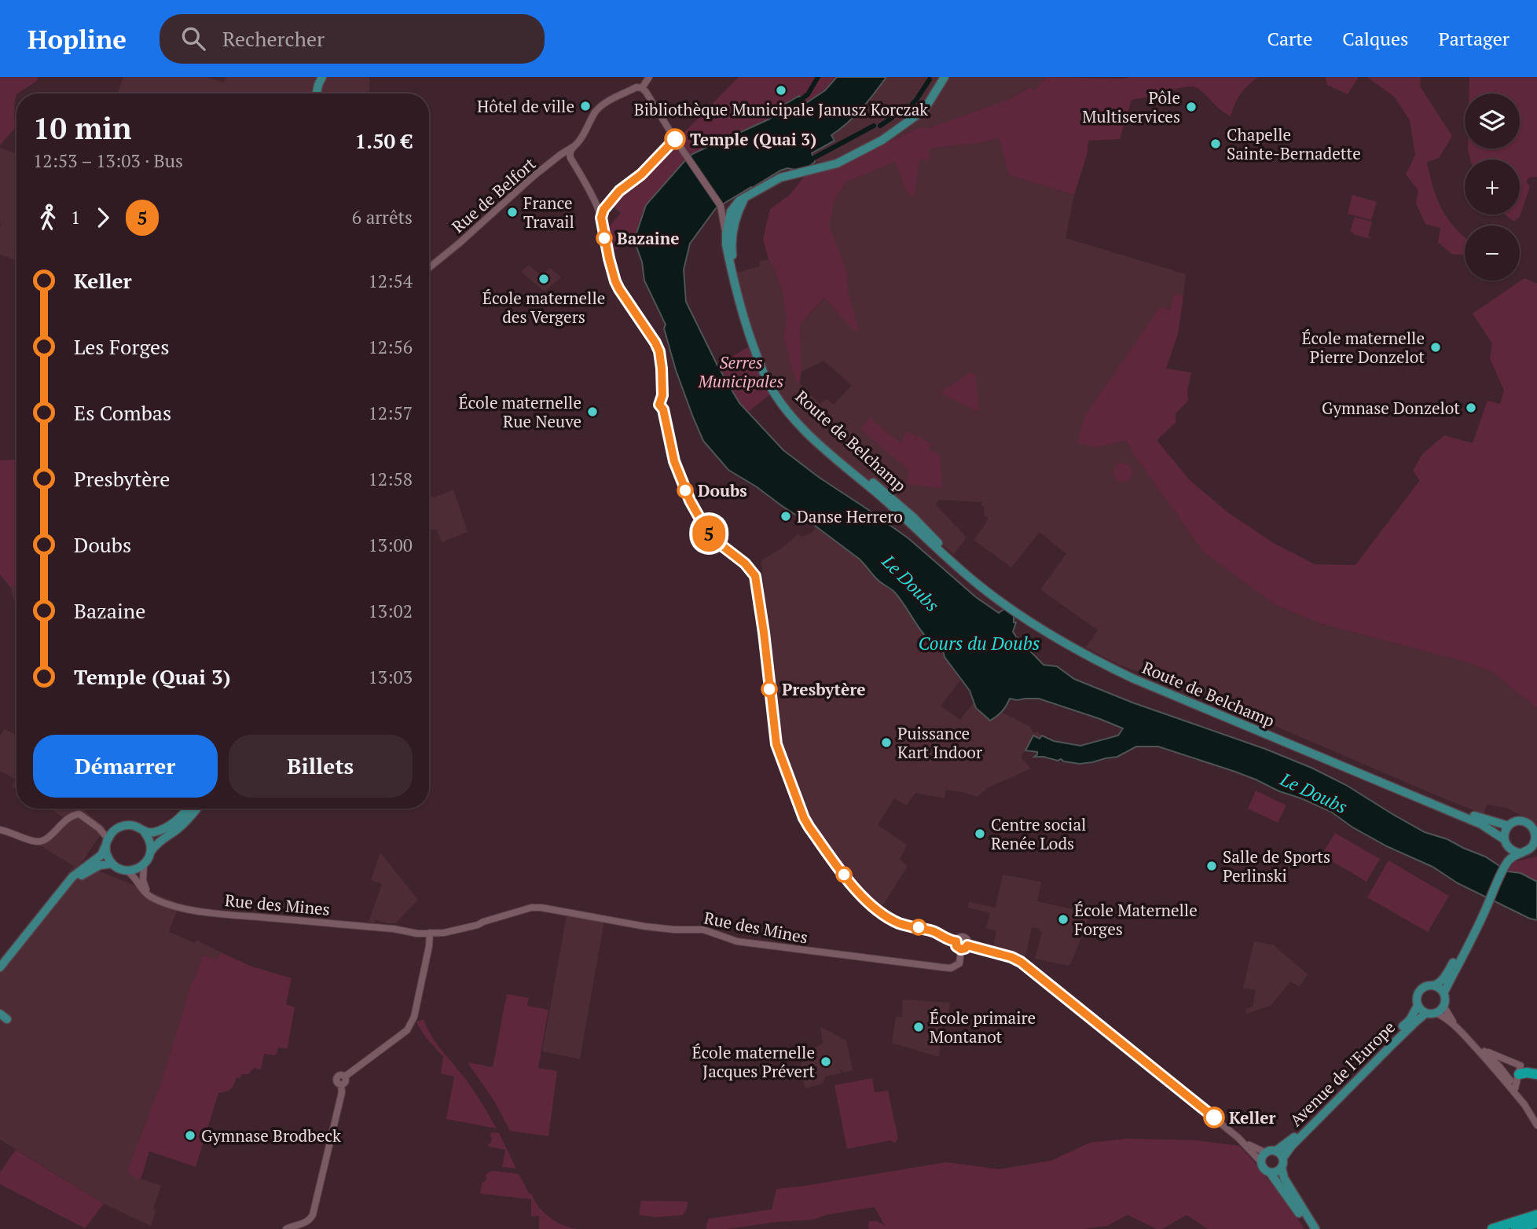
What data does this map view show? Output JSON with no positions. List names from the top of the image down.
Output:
{
  "streets": {
    "main road": ["Route de Belchamp", "Avenue de l'Europe"],
    "street": ["Rue de Belfort", "Rue des Mines"]
  },
  "water": ["Le Doubs", "Cours du Doubs"],
  "parks": ["Serres Municipales"],
  "places": [
    "Bibliothèque Municipale Janusz Korczak",
    "Hôtel de ville",
    "Pôle Multiservices",
    "Temple (Quai 3)",
    "Chapelle Sainte-Bernadette",
    "France Travail",
    "Bazaine",
    "École maternelle des Vergers",
    "École maternelle Pierre Donzelot",
    "Gymnase Donzelot",
    "École maternelle Rue Neuve",
    "Doubs",
    "Danse Herrero",
    "Presbytère",
    "Puissance Kart Indoor",
    "Centre social Renée Lods",
    "Salle de Sports Perlinski",
    "École Maternelle Forges",
    "École primaire Montanot",
    "École maternelle Jacques Prévert",
    "Keller",
    "Gymnase Brodbeck"
  ],
  "lines": ["bus line 5"],
  "page": {
    "header": "Hopline",
    "search": "Rechercher",
    "nav": ["Carte", "Calques", "Partager"],
    "on_map": "5",
    "map_buttons": ["+", "−"],
    "heading": ["10 min", "12:53 – 13:03 · Bus", "1.50 €"],
    "legs": ["1", "5", "6 arrêts"],
    "list": [
      {
        "name": "Keller",
        "value": "12:54"
      },
      {
        "name": "Les Forges",
        "value": "12:56"
      },
      {
        "name": "Es Combas",
        "value": "12:57"
      },
      {
        "name": "Presbytère",
        "value": "12:58"
      },
      {
        "name": "Doubs",
        "value": "13:00"
      },
      {
        "name": "Bazaine",
        "value": "13:02"
      },
      {
        "name": "Temple (Quai 3)",
        "value": "13:03"
      }
    ],
    "buttons": ["Démarrer", "Billets"]
  }
}
